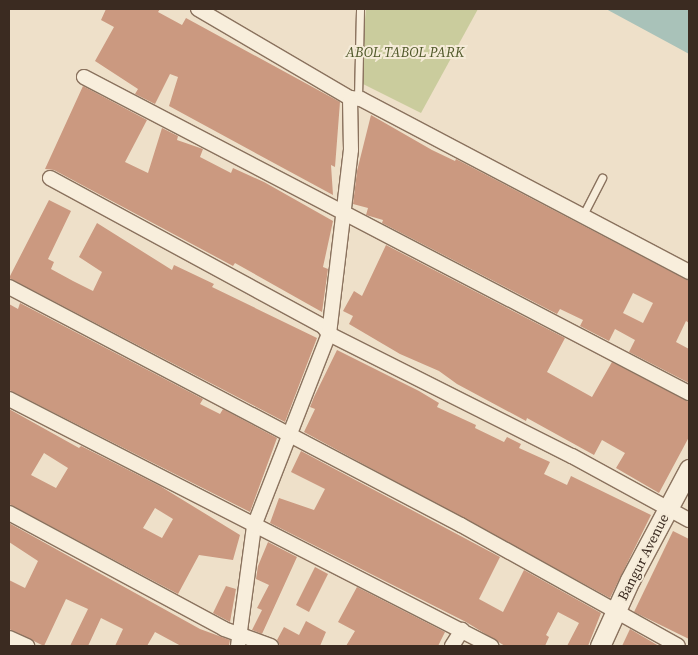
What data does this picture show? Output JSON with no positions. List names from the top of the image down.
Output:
{
  "streets": {
    "street": ["Bangur Avenue"]
  },
  "parks": ["ABOL TABOL PARK"]
}
